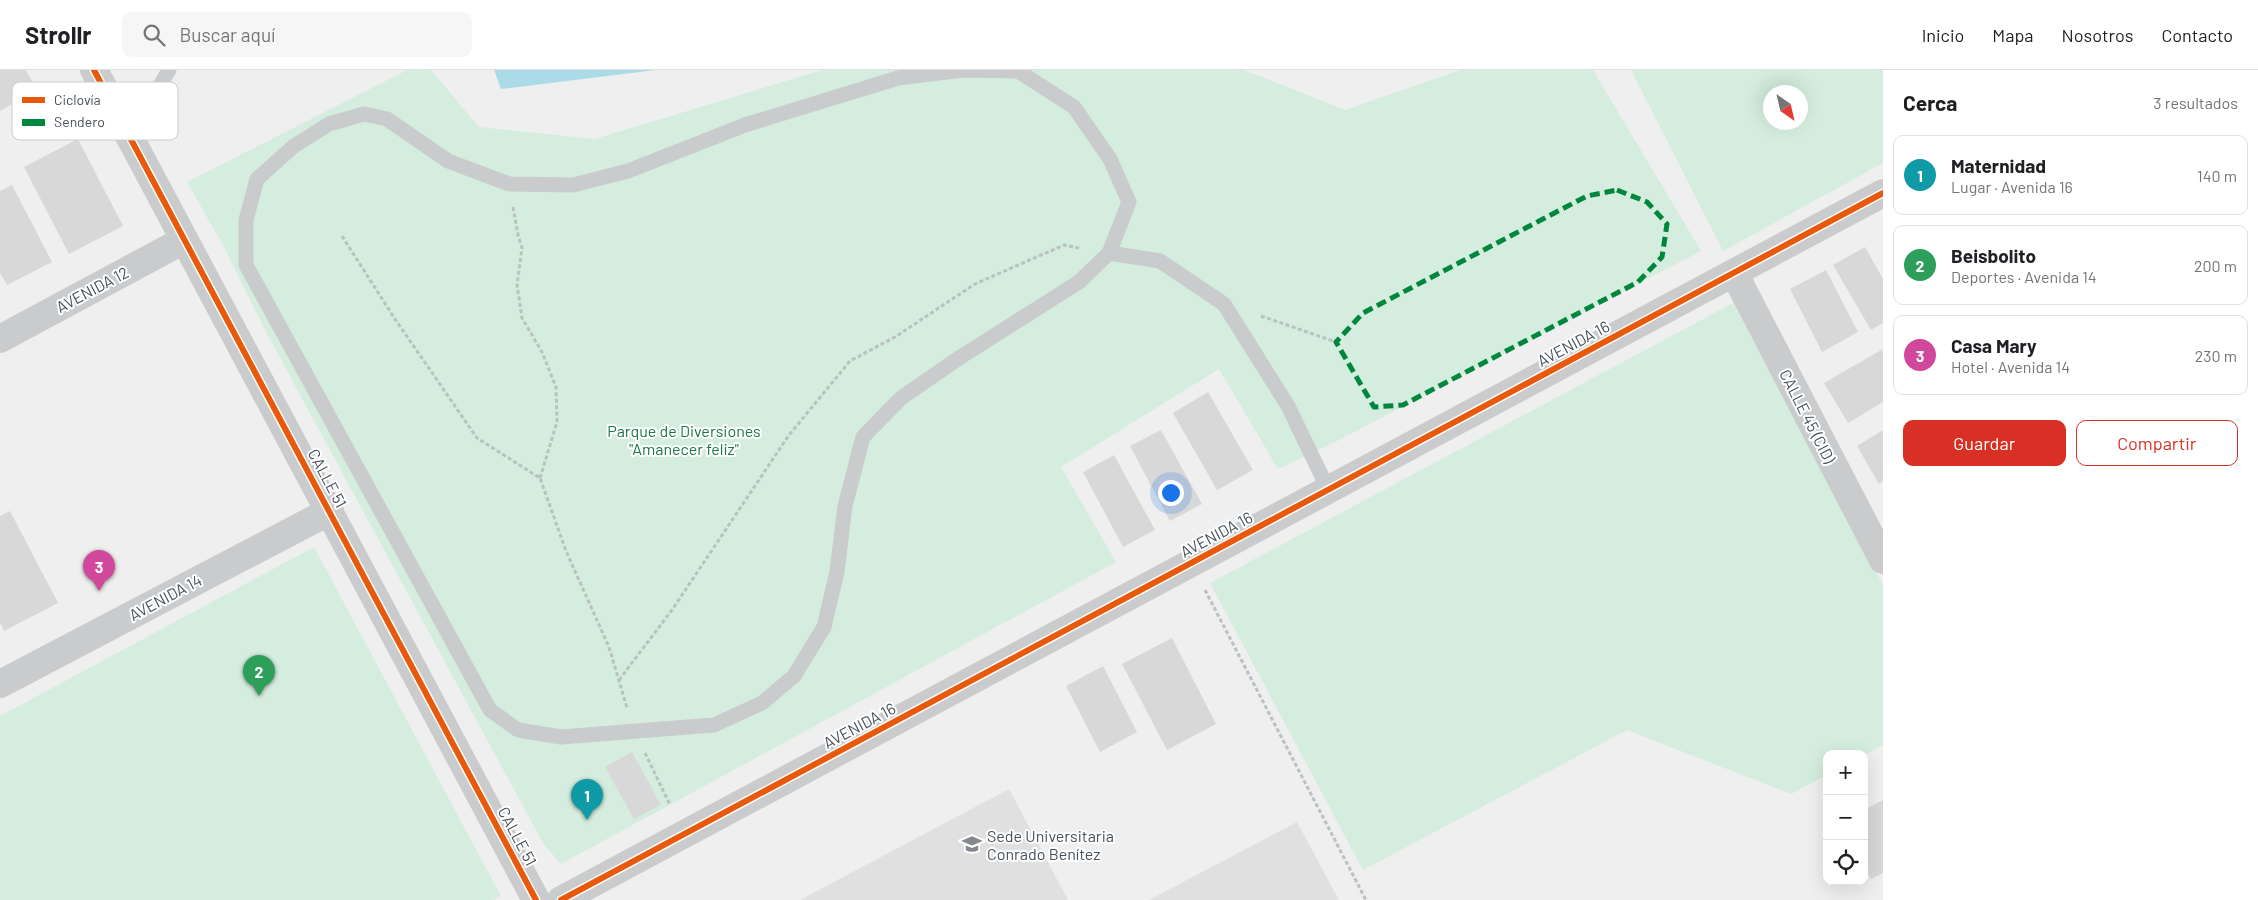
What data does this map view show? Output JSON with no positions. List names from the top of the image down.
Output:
{
  "streets": {
    "street": [
      "AVENIDA 12",
      "AVENIDA 16",
      "CALLE 45 (CID)",
      "CALLE 51",
      "AVENIDA 14"
    ]
  },
  "crossings": [
    ["AVENIDA 12", "CALLE 51"],
    ["AVENIDA 16", "CALLE 45 (CID)"],
    ["CALLE 51", "AVENIDA 14"]
  ],
  "parks": ["Parque de Diversiones \"Amanecer feliz\""],
  "places": {
    "school or university": ["Sede Universitaria Conrado Benítez"]
  },
  "legend": ["Ciclovía", "Sendero"],
  "north": "bottom right",
  "page": {
    "header": "Strollr",
    "search": "Buscar aquí",
    "nav": [
      "Inicio",
      "Mapa",
      "Nosotros",
      "Contacto"
    ],
    "heading": ["Cerca", "3 resultados"],
    "list": [
      {
        "mark": "1",
        "name": "Maternidad",
        "note": "Lugar · Avenida 16",
        "value": "140 m"
      },
      {
        "mark": "2",
        "name": "Beisbolito",
        "note": "Deportes · Avenida 14",
        "value": "200 m"
      },
      {
        "mark": "3",
        "name": "Casa Mary",
        "note": "Hotel · Avenida 14",
        "value": "230 m"
      }
    ],
    "buttons": ["Guardar", "Compartir"],
    "pins": ["3", "2", "1"],
    "map_buttons": ["+", "−"]
  }
}
